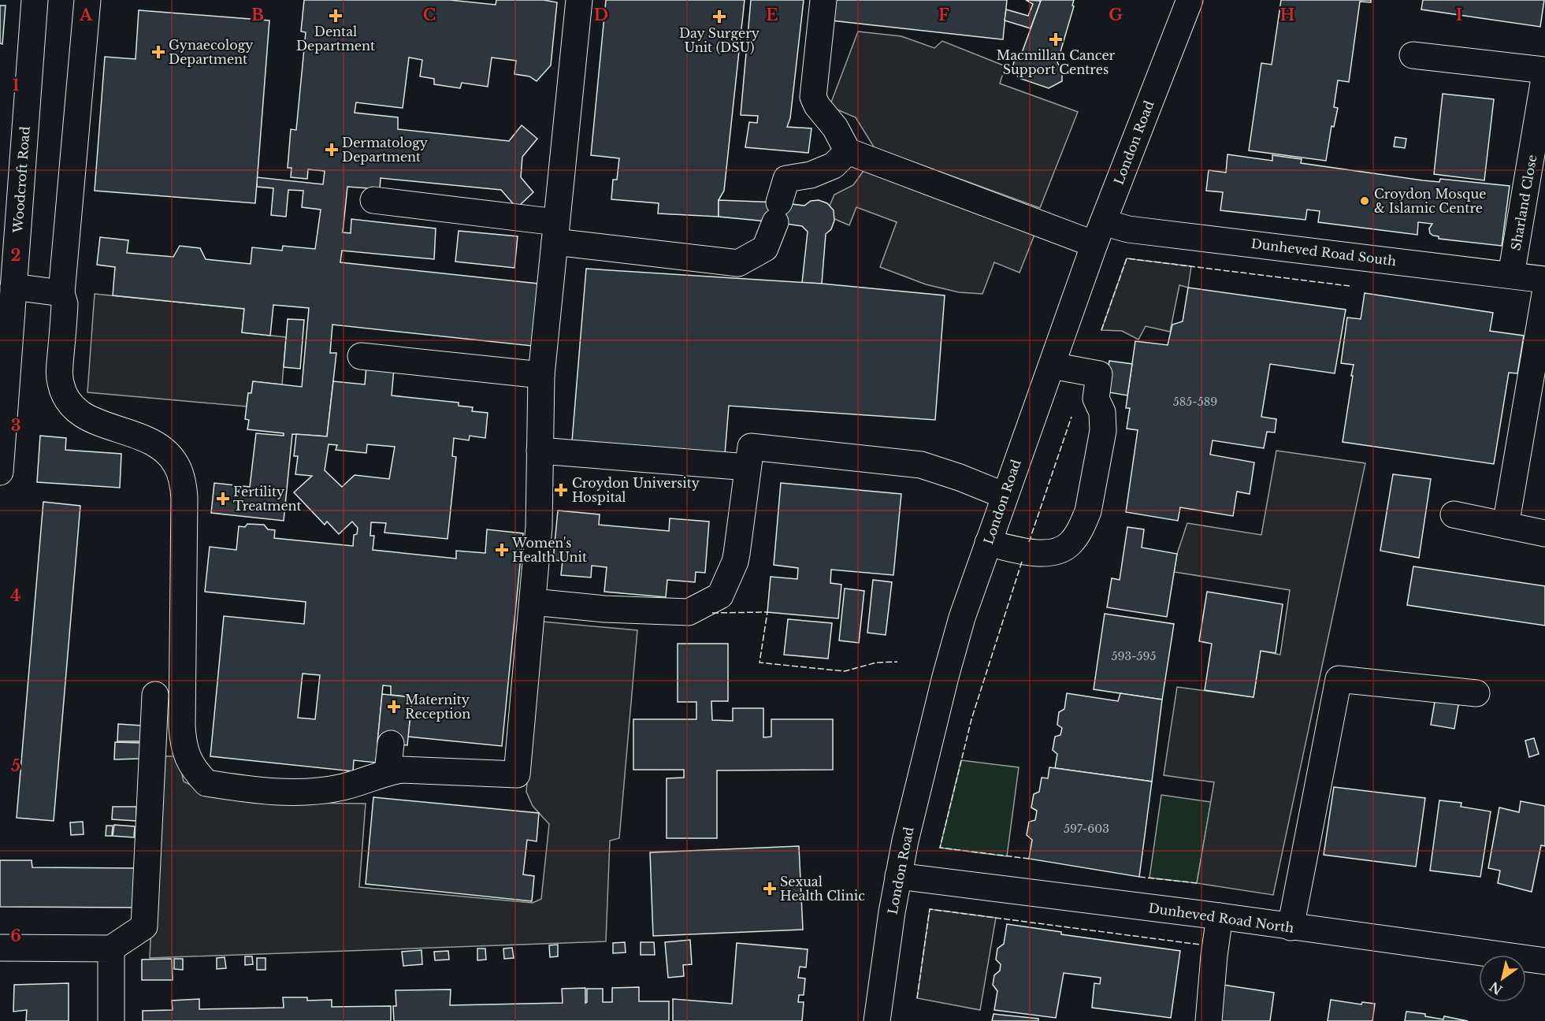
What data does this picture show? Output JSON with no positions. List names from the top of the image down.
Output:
{
  "streets": {
    "street": [
      "London Road",
      "Woodcroft Road",
      "Sharland Close",
      "Dunheved Road South",
      "Dunheved Road North"
    ]
  },
  "crossings": [
    ["London Road", "Dunheved Road South"],
    ["London Road", "Dunheved Road North"],
    ["Sharland Close", "Dunheved Road South"]
  ],
  "places": {
    "health": [
      "Dental Department",
      "Day Surgery Unit (DSU)",
      "Macmillan Cancer Support Centres",
      "Gynaecology Department",
      "Dermatology Department",
      "Croydon University Hospital",
      "Fertility Treatment",
      "Women's Health Unit",
      "Maternity Reception",
      "Sexual Health Clinic"
    ],
    "other": ["Croydon Mosque & Islamic Centre"]
  },
  "house_numbers": ["585-589", "593-595", "597-603"],
  "north": "bottom left",
  "grid": {
    "columns": [
      "A",
      "B",
      "C",
      "D",
      "E",
      "F",
      "G",
      "H",
      "I"
    ],
    "rows": [
      "1",
      "2",
      "3",
      "4",
      "5",
      "6"
    ]
  }
}
